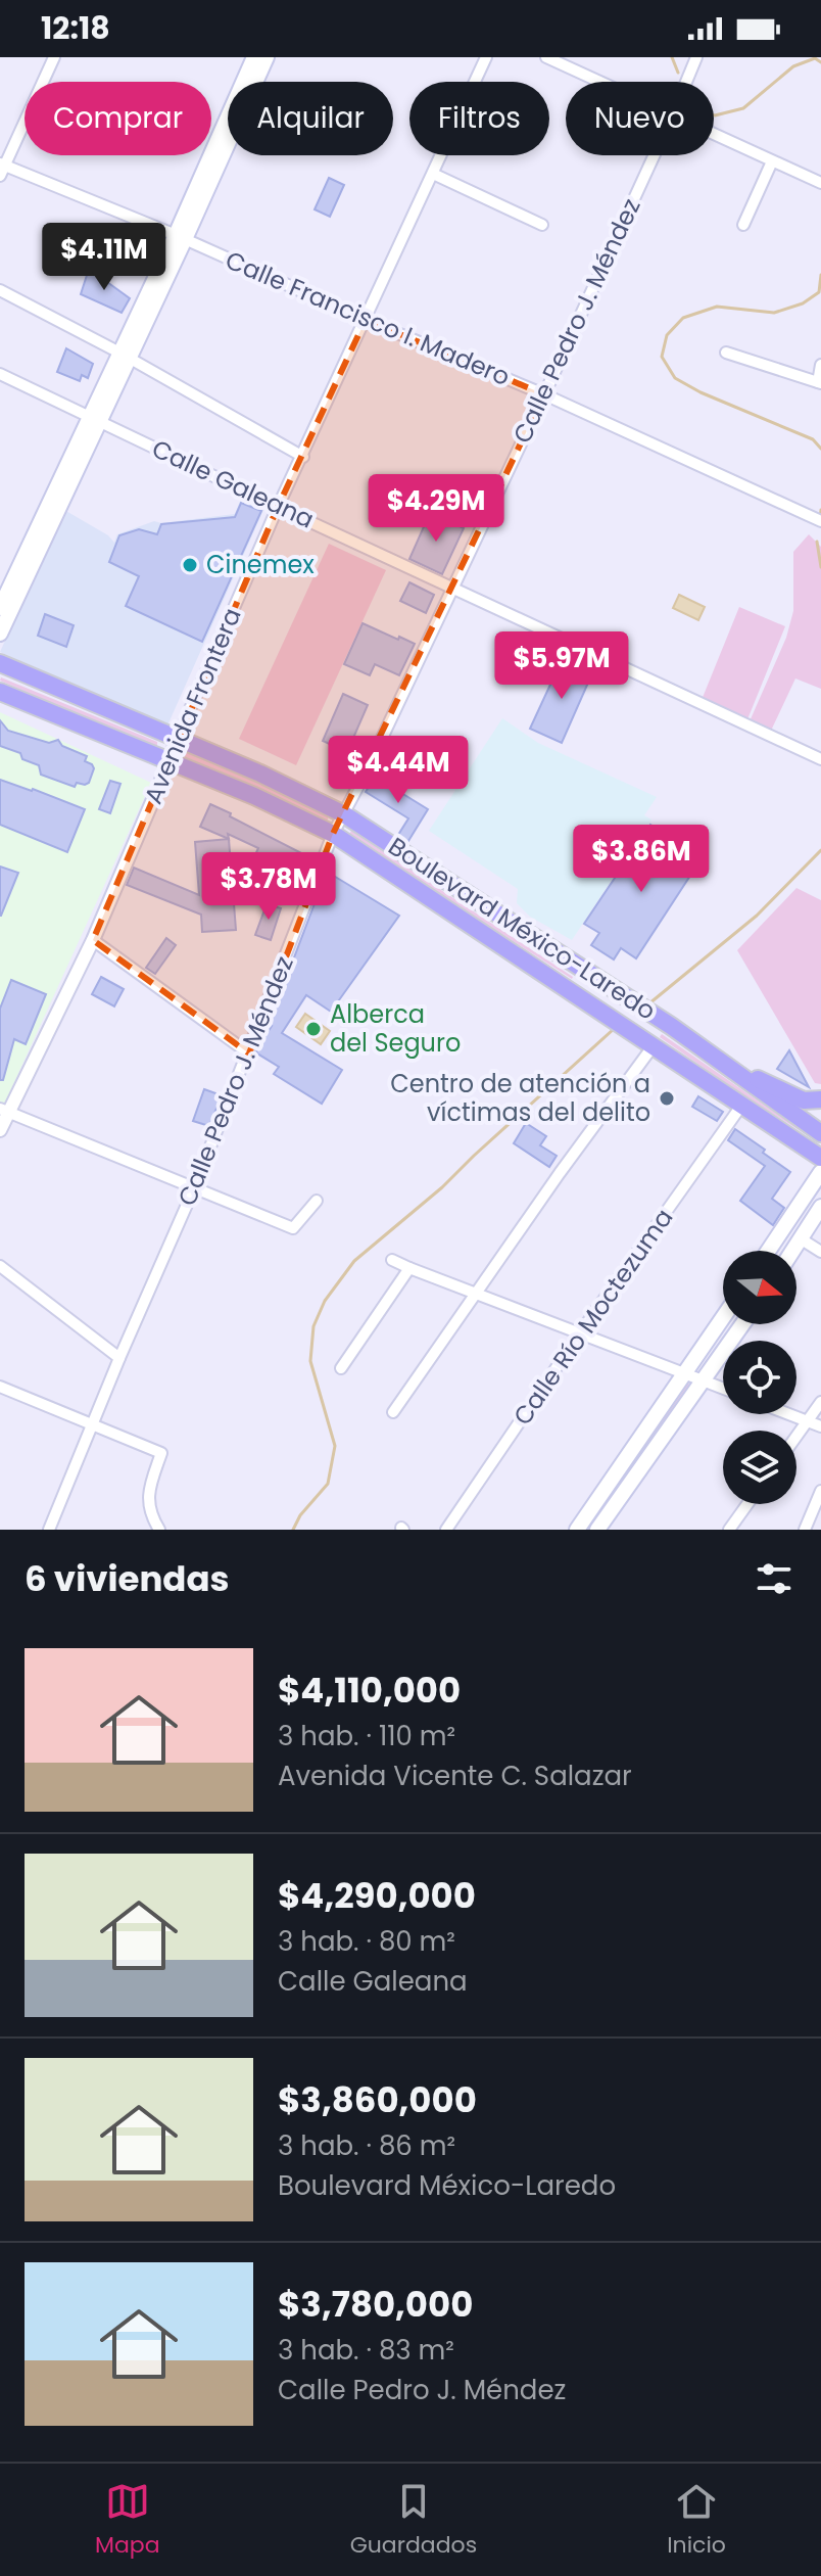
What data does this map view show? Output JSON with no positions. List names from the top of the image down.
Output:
{
  "streets": {
    "main road": ["Boulevard México-Laredo"],
    "street": [
      "Calle Francisco I. Madero",
      "Calle Pedro J. Méndez",
      "Calle Galeana",
      "Avenida Frontera",
      "Calle Río Moctezuma"
    ]
  },
  "crossings": [
    ["Calle Francisco I. Madero", "Calle Pedro J. Méndez"],
    ["Calle Francisco I. Madero", "Avenida Frontera"],
    ["Calle Pedro J. Méndez", "Calle Galeana"],
    ["Calle Pedro J. Méndez", "Boulevard México-Laredo"],
    ["Calle Galeana", "Avenida Frontera"],
    ["Avenida Frontera", "Boulevard México-Laredo"],
    ["Boulevard México-Laredo", "Calle Río Moctezuma"]
  ],
  "places": ["Cinemex", "Alberca del Seguro", "Centro de atención a víctimas del delito"],
  "north": "right",
  "page": {
    "status": "12:18",
    "chip": [
      "Comprar",
      "Alquilar",
      "Filtros",
      "Nuevo"
    ],
    "price": [
      "$4.11M",
      "$4.29M",
      "$5.97M",
      "$4.44M",
      "$3.86M",
      "$3.78M"
    ],
    "heading": "6 viviendas",
    "list": [
      {
        "name": "$4,110,000",
        "note": "3 hab. · 110 m² · Avenida Vicente C. Salazar"
      },
      {
        "name": "$4,290,000",
        "note": "3 hab. · 80 m² · Calle Galeana"
      },
      {
        "name": "$3,860,000",
        "note": "3 hab. · 86 m² · Boulevard México-Laredo"
      },
      {
        "name": "$3,780,000",
        "note": "3 hab. · 83 m² · Calle Pedro J. Méndez"
      }
    ],
    "tabs": ["Mapa", "Guardados", "Inicio"]
  }
}
